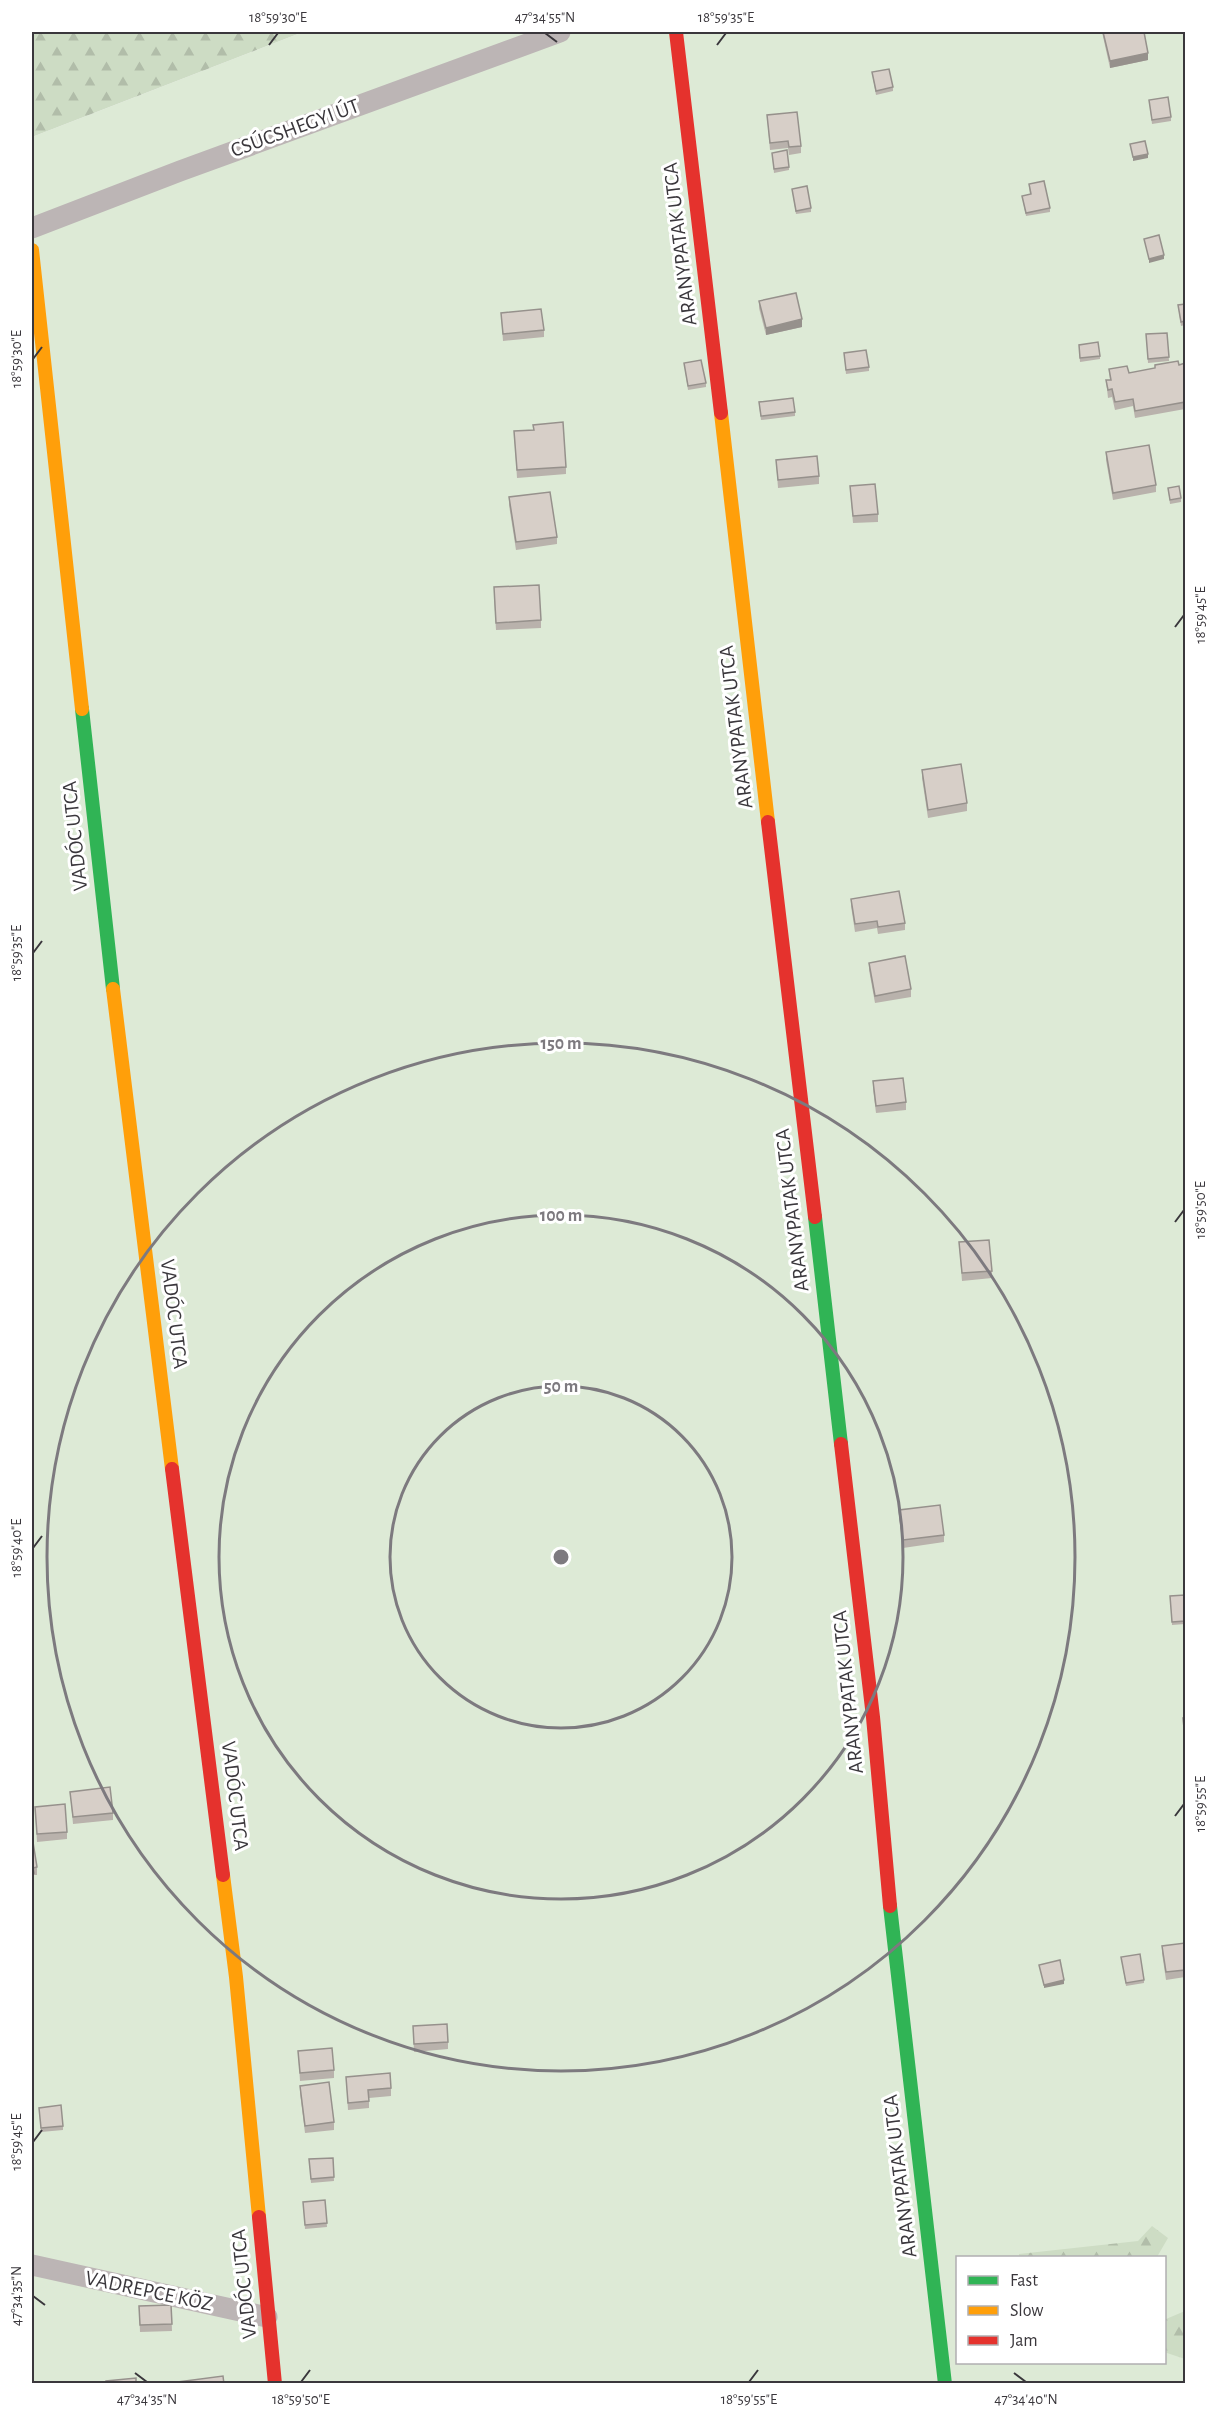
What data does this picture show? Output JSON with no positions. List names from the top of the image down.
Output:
{
  "streets": {
    "street": [
      "CSÚCSHEGYI ÚT",
      "ARANYPATAK UTCA",
      "VADÓC UTCA",
      "VADREPCE KÖZ"
    ]
  },
  "crossings": [
    ["VADÓC UTCA", "VADREPCE KÖZ"]
  ],
  "legend": ["Fast", "Slow", "Jam"],
  "coordinates": [
    "18°59'30\"E",
    "47°34'55\"N",
    "18°59'35\"E",
    "18°59'45\"E",
    "18°59'50\"E",
    "18°59'40\"E",
    "18°59'55\"E",
    "47°34'35\"N",
    "47°34'40\"N"
  ],
  "rings": ["150 m", "100 m", "50 m"]
}
